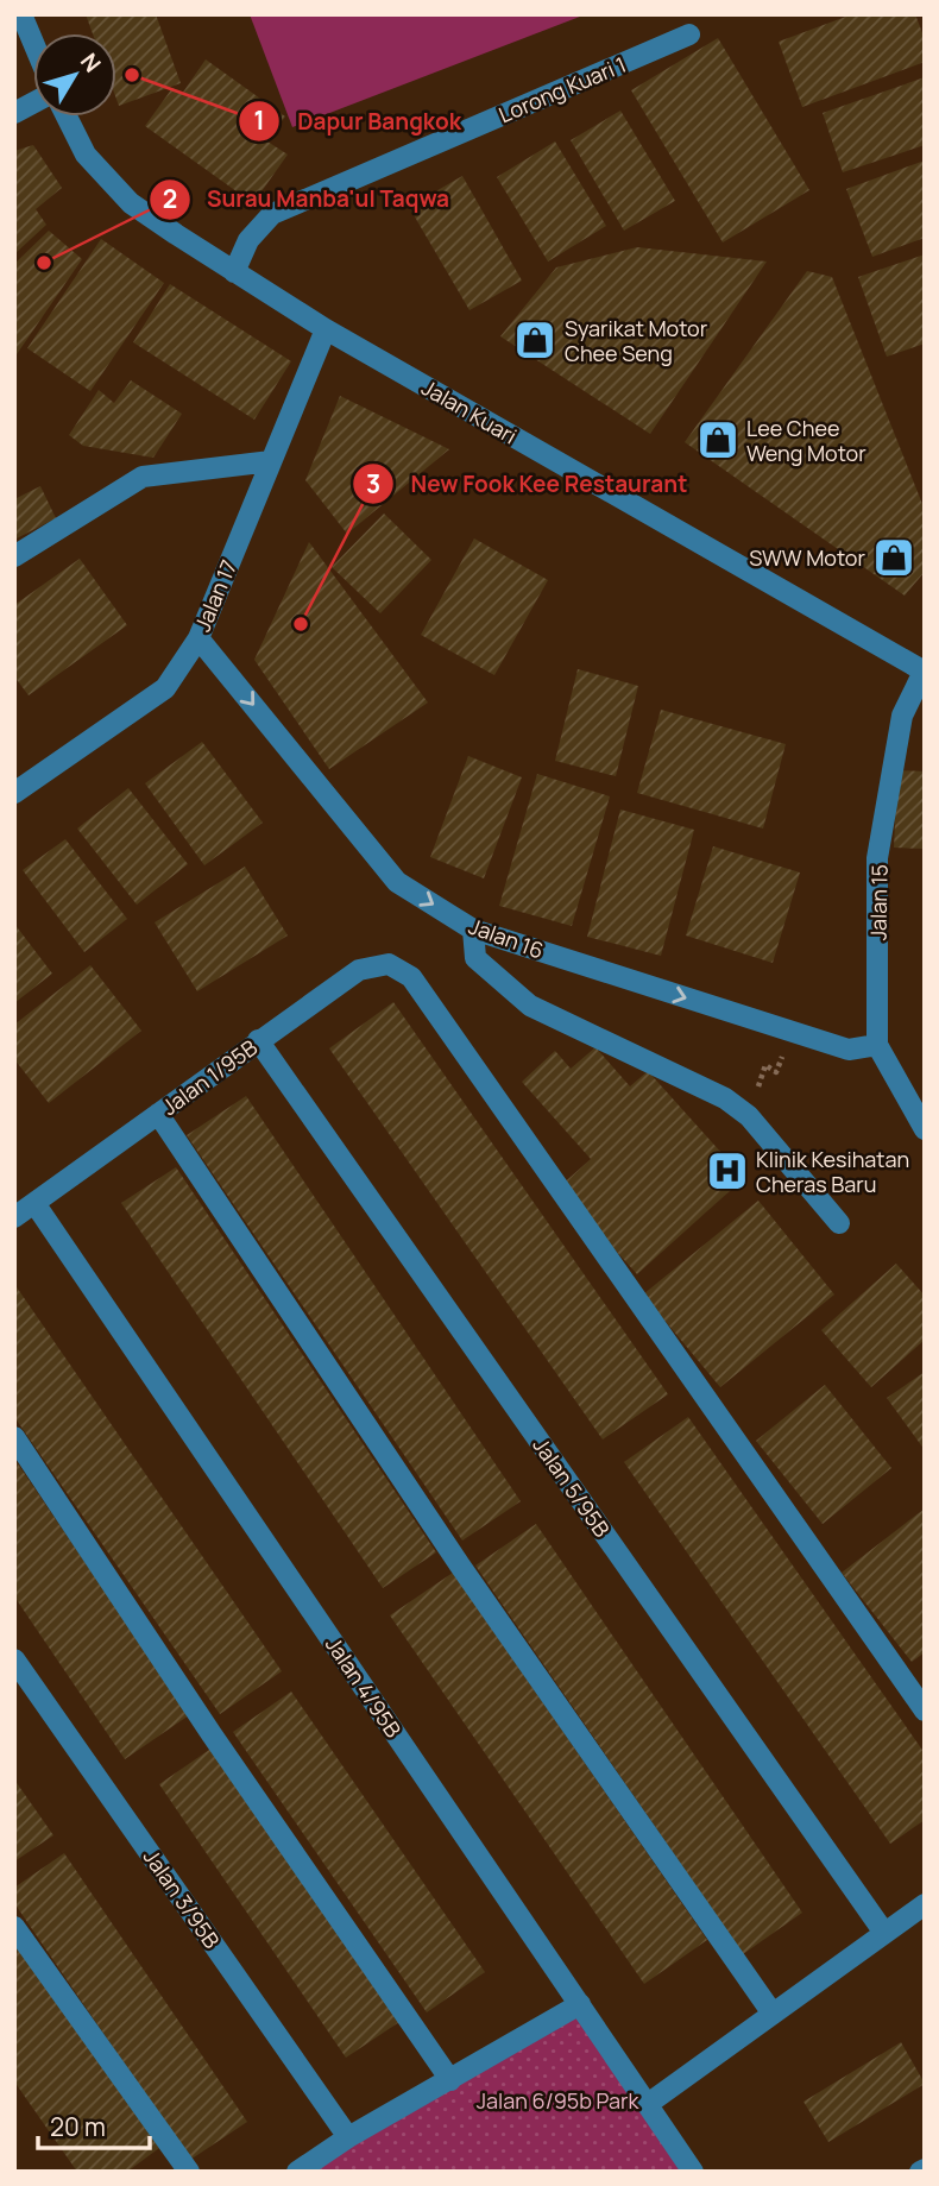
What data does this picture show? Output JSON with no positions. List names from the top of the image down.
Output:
{
  "streets": {
    "street": [
      "Lorong Kuari 1",
      "Jalan Kuari",
      "Jalan 17",
      "Jalan 15",
      "Jalan 16",
      "Jalan 1/95B",
      "Jalan 5/95B",
      "Jalan 4/95B",
      "Jalan 3/95B"
    ]
  },
  "crossings": [
    ["Lorong Kuari 1", "Jalan Kuari"],
    ["Jalan Kuari", "Jalan 17"],
    ["Jalan Kuari", "Jalan 15"],
    ["Jalan 17", "Jalan 16"],
    ["Jalan 15", "Jalan 16"],
    ["Jalan 1/95B", "Jalan 5/95B"],
    ["Jalan 1/95B", "Jalan 4/95B"]
  ],
  "parks": ["Jalan 6/95b Park"],
  "places": {
    "other": ["Dapur Bangkok", "Surau Manba'ul Taqwa", "New Fook Kee Restaurant"],
    "shop": ["Syarikat Motor Chee Seng", "Lee Chee Weng Motor", "SWW Motor"],
    "hospital": ["Klinik Kesihatan Cheras Baru"]
  },
  "scale_bar": "20 m",
  "north": "top right"
}
